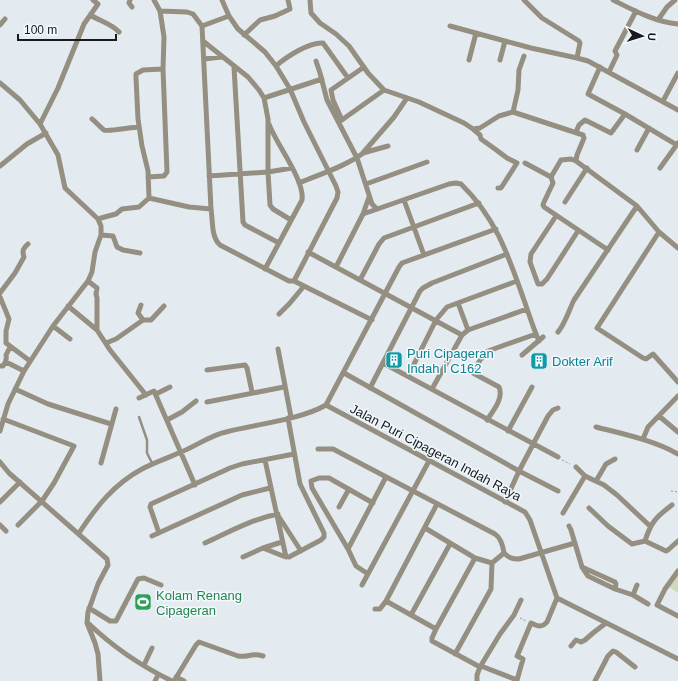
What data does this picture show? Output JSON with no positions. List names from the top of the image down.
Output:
{
  "streets": {
    "street": ["Jalan Puri Cipageran Indah Raya"]
  },
  "places": {
    "building": ["Puri Cipageran Indah I C162", "Dokter Arif"],
    "sports": ["Kolam Renang Cipageran"]
  },
  "scale_bar": "100 m",
  "north": "right"
}
